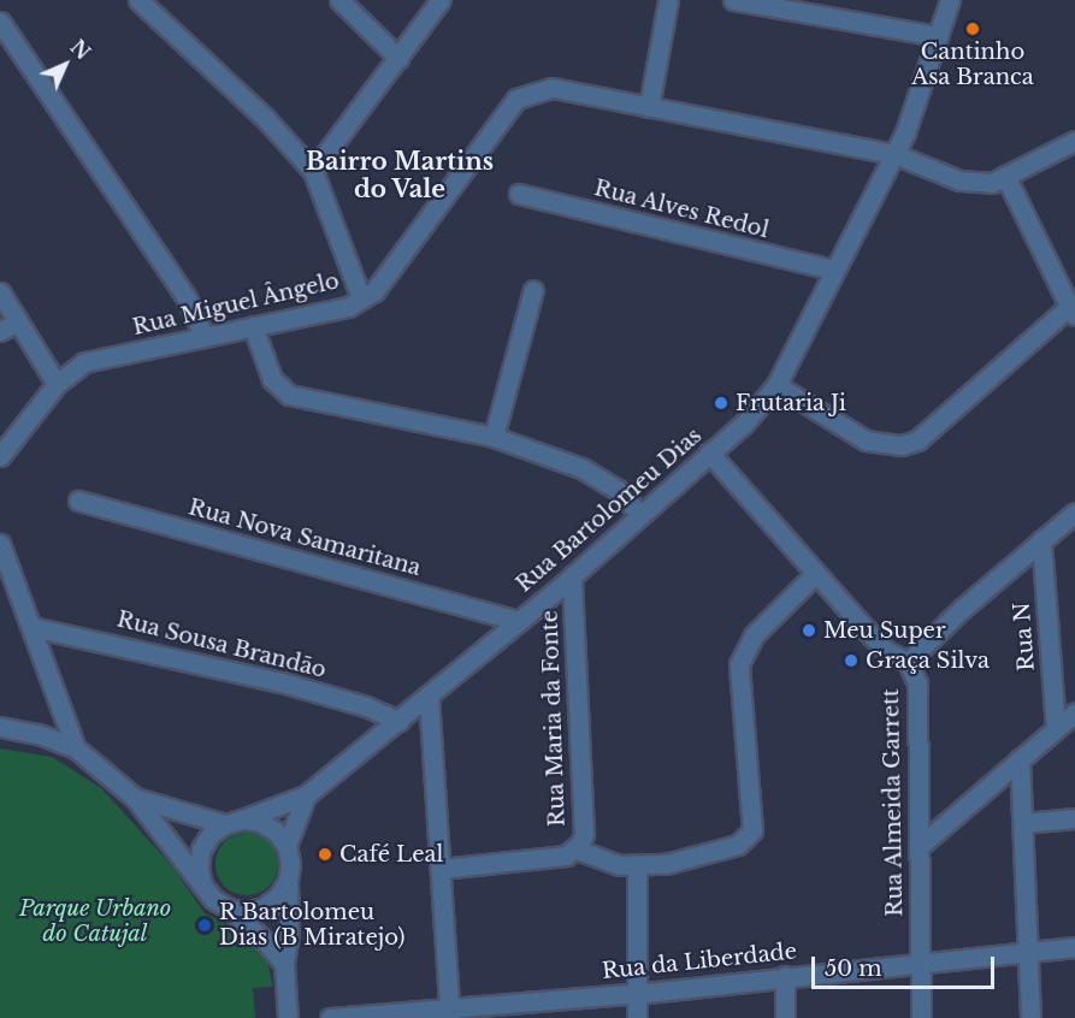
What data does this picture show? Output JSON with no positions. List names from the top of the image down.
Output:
{
  "streets": {
    "street": [
      "Rua Alves Redol",
      "Rua Miguel Ângelo",
      "Rua Bartolomeu Dias",
      "Rua Nova Samaritana",
      "Rua N",
      "Rua Sousa Brandão",
      "Rua Maria da Fonte",
      "Rua Almeida Garrett",
      "Rua da Liberdade"
    ]
  },
  "crossings": [
    ["Rua Alves Redol", "Rua Bartolomeu Dias"],
    ["Rua Miguel Ângelo", "Rua Bartolomeu Dias"],
    ["Rua Bartolomeu Dias", "Rua Nova Samaritana"],
    ["Rua Bartolomeu Dias", "Rua Sousa Brandão"],
    ["Rua Bartolomeu Dias", "Rua Maria da Fonte"],
    ["Rua Bartolomeu Dias", "Rua Almeida Garrett"],
    ["Rua Almeida Garrett", "Rua da Liberdade"]
  ],
  "districts": ["Bairro Martins do Vale"],
  "parks": ["Parque Urbano do Catujal"],
  "places": [
    "Cantinho Asa Branca",
    "Frutaria Ji",
    "Meu Super",
    "Graça Silva",
    "Café Leal",
    "R Bartolomeu Dias (B Miratejo)"
  ],
  "scale_bar": "50 m",
  "north": "top right"
}
